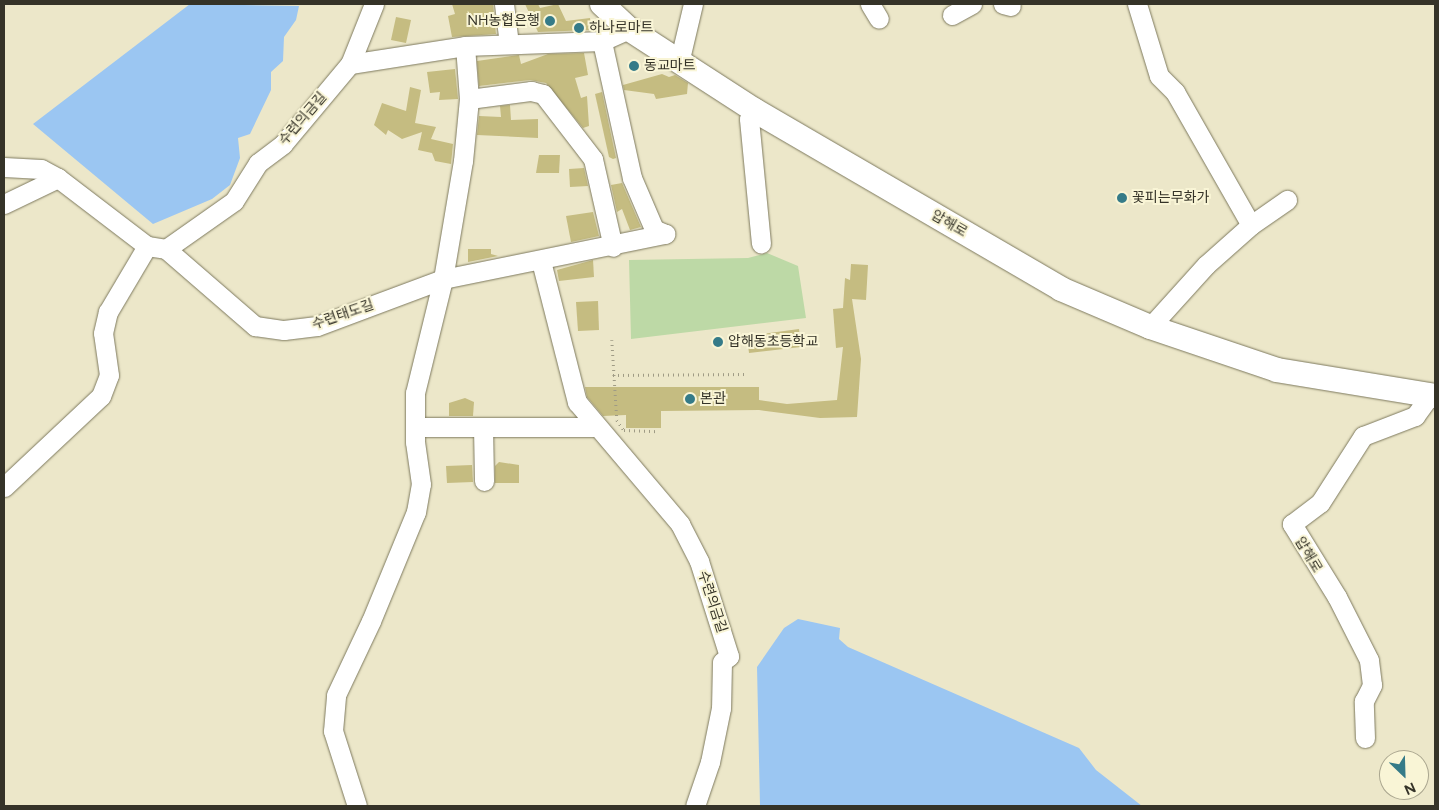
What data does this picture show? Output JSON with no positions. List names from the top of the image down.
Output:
{
  "streets": {
    "main road": ["압해로"],
    "street": ["수련의금길", "수련태도길"]
  },
  "crossings": [
    ["수련의금길", "수련태도길"]
  ],
  "places": [
    "NH농협은행",
    "하나로마트",
    "동교마트",
    "꽃피는무화가",
    "압해동초등학교",
    "본관"
  ],
  "north": "bottom right"
}
